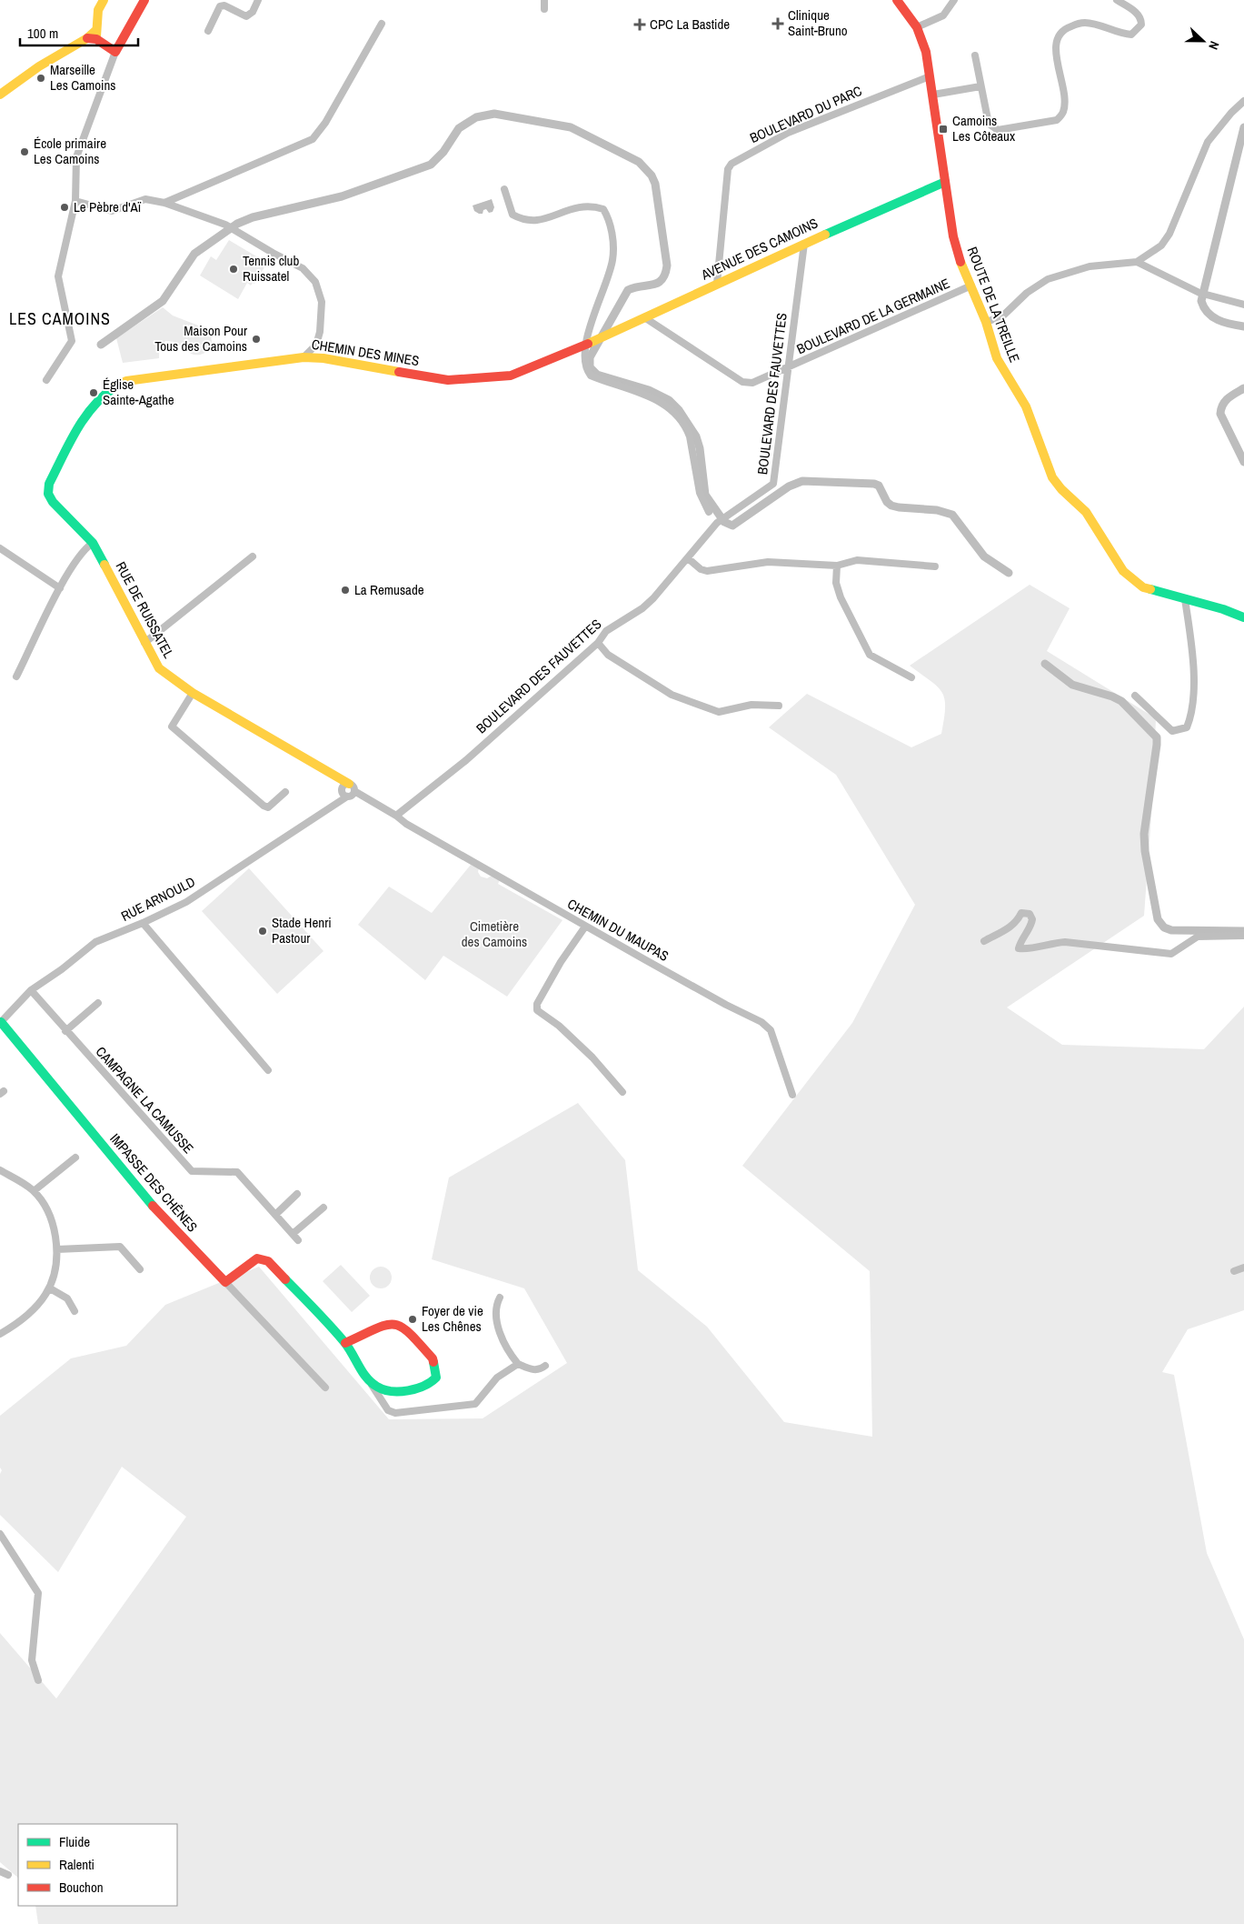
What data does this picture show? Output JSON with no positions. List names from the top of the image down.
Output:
{
  "streets": {
    "street": [
      "BOULEVARD DU PARC",
      "AVENUE DES CAMOINS",
      "ROUTE DE LA TREILLE",
      "BOULEVARD DE LA GERMAINE",
      "CHEMIN DES MINES",
      "BOULEVARD DES FAUVETTES",
      "RUE DE RUISSATEL",
      "RUE ARNOULD",
      "CHEMIN DU MAUPAS",
      "CAMPAGNE LA CAMUSSE",
      "IMPASSE DES CHÊNES"
    ]
  },
  "crossings": [
    ["BOULEVARD DU PARC", "AVENUE DES CAMOINS"],
    ["BOULEVARD DU PARC", "ROUTE DE LA TREILLE"],
    ["AVENUE DES CAMOINS", "ROUTE DE LA TREILLE"],
    ["AVENUE DES CAMOINS", "BOULEVARD DE LA GERMAINE"],
    ["AVENUE DES CAMOINS", "CHEMIN DES MINES"],
    ["AVENUE DES CAMOINS", "BOULEVARD DES FAUVETTES"],
    ["ROUTE DE LA TREILLE", "BOULEVARD DE LA GERMAINE"],
    ["BOULEVARD DE LA GERMAINE", "BOULEVARD DES FAUVETTES"],
    ["CHEMIN DES MINES", "RUE DE RUISSATEL"],
    ["BOULEVARD DES FAUVETTES", "CHEMIN DU MAUPAS"],
    ["RUE DE RUISSATEL", "RUE ARNOULD"],
    ["RUE ARNOULD", "CAMPAGNE LA CAMUSSE"],
    ["RUE ARNOULD", "IMPASSE DES CHÊNES"]
  ],
  "districts": ["LES CAMOINS"],
  "parks": ["Cimetière des Camoins"],
  "places": {
    "health": ["Clinique Saint-Bruno", "CPC La Bastide"],
    "other": [
      "Marseille Les Camoins",
      "École primaire Les Camoins",
      "Le Pèbre d'Aï",
      "Tennis club Ruissatel",
      "Maison Pour Tous des Camoins",
      "Église Sainte-Agathe",
      "La Remusade",
      "Stade Henri Pastour",
      "Foyer de vie Les Chênes"
    ],
    "transit": ["Camoins Les Côteaux"]
  },
  "legend": ["Fluide", "Ralenti", "Bouchon"],
  "scale_bar": "100 m",
  "north": "right"
}
